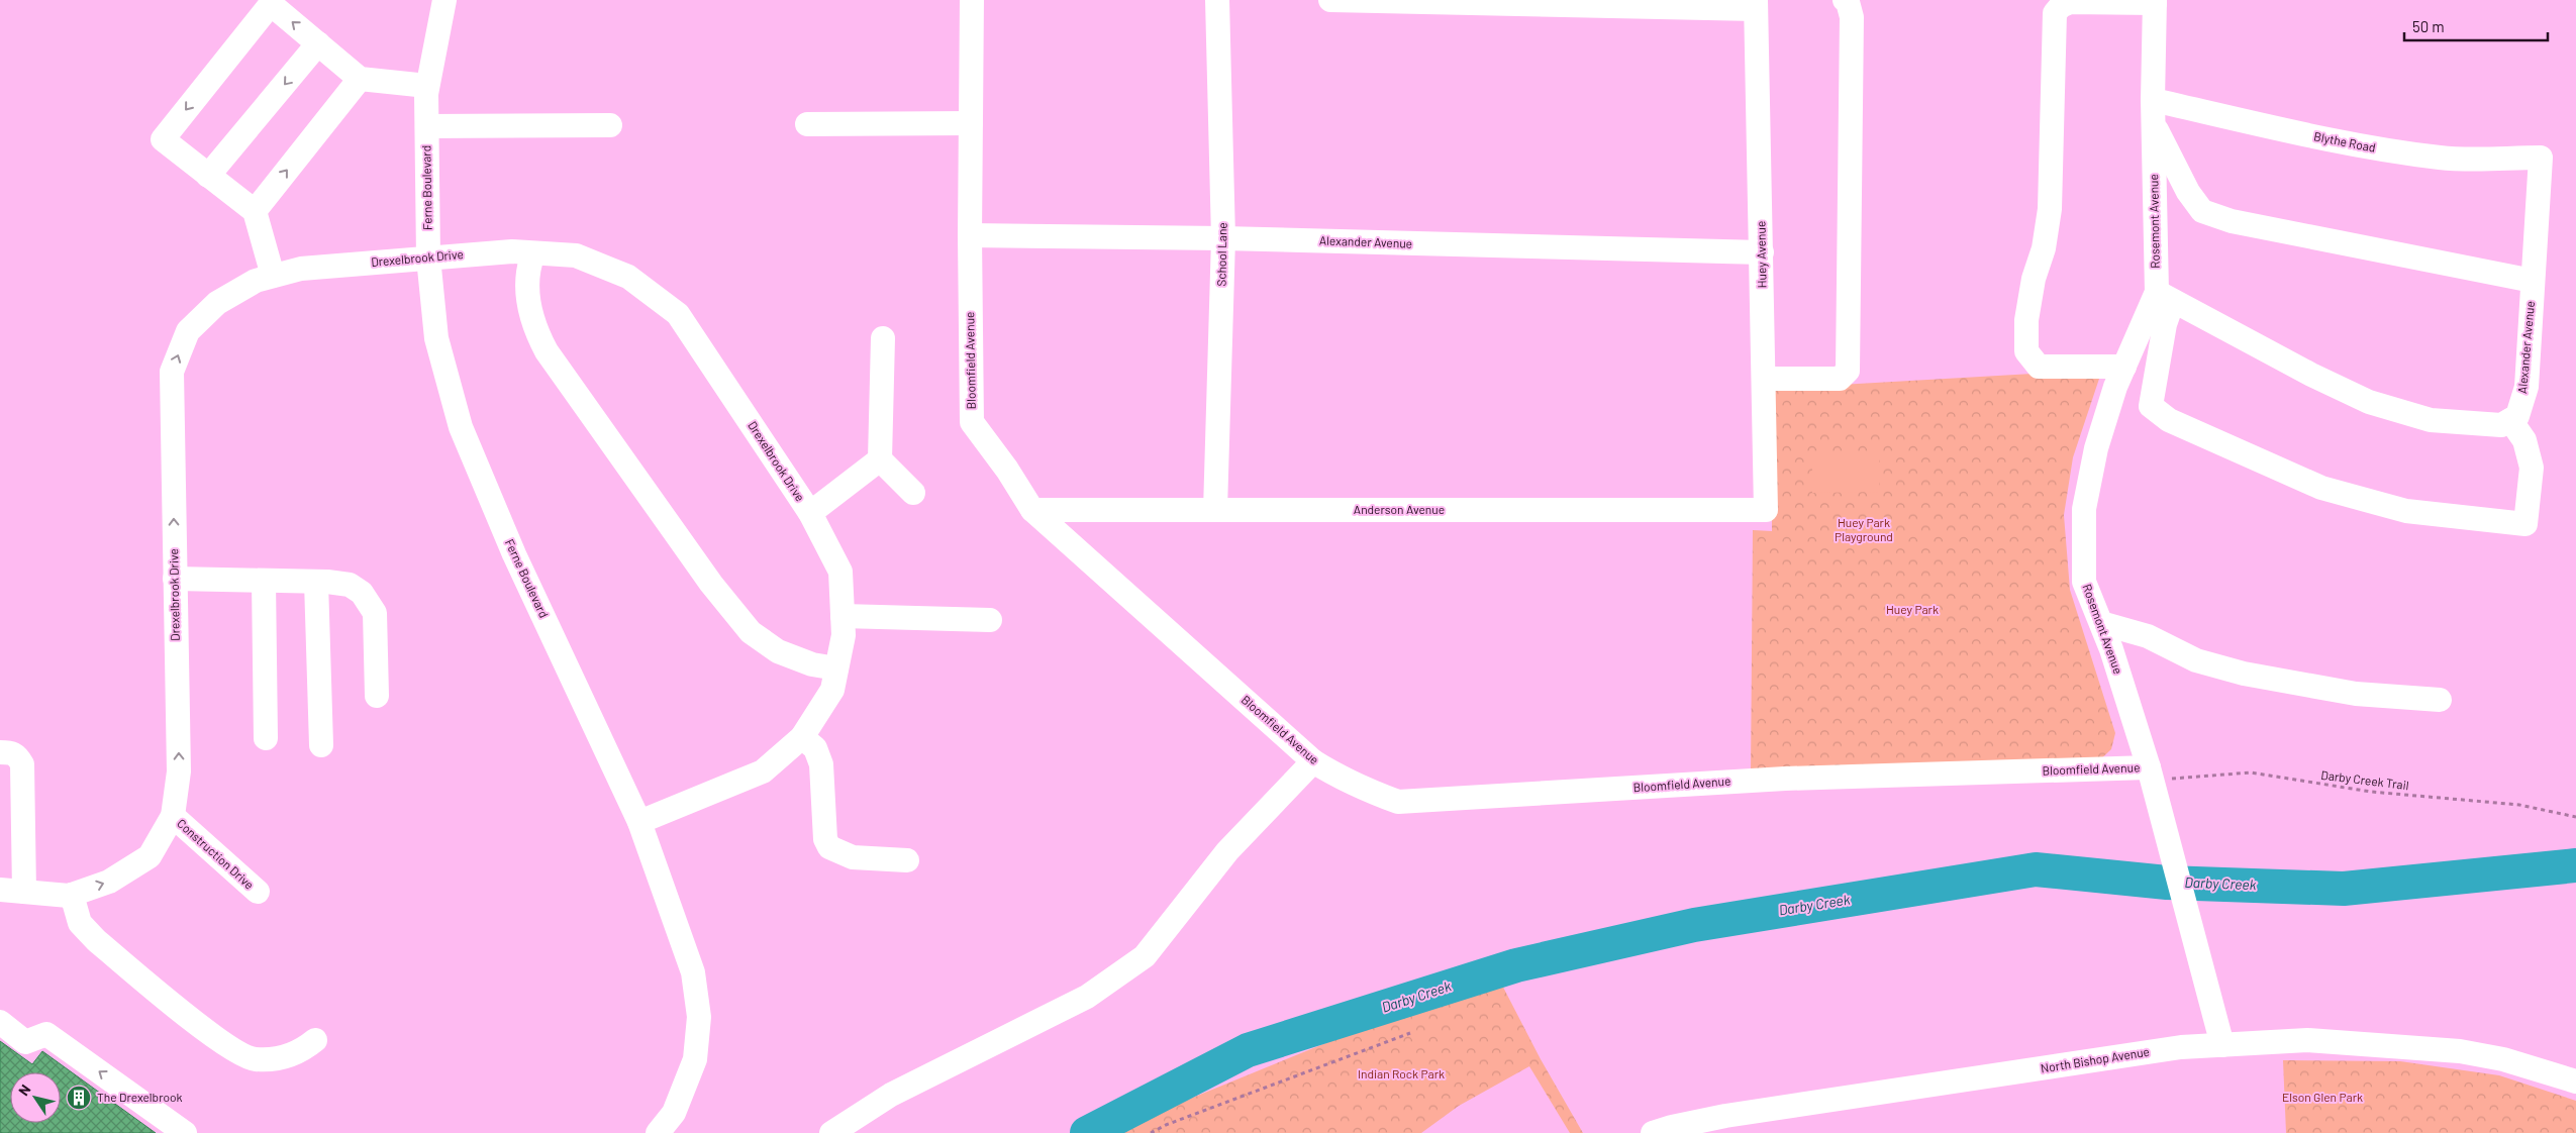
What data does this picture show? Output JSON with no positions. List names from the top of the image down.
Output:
{
  "streets": {
    "street": [
      "Blythe Road",
      "Ferne Boulevard",
      "Rosemont Avenue",
      "Alexander Avenue",
      "School Lane",
      "Huey Avenue",
      "Drexelbrook Drive",
      "Bloomfield Avenue",
      "Anderson Avenue",
      "Construction Drive",
      "North Bishop Avenue"
    ],
    "path": ["Darby Creek Trail"]
  },
  "crossings": [
    ["Blythe Road", "Rosemont Avenue"],
    ["Blythe Road", "Alexander Avenue"],
    ["Ferne Boulevard", "Drexelbrook Drive"],
    ["Rosemont Avenue", "Bloomfield Avenue"],
    ["Rosemont Avenue", "Darby Creek Trail"],
    ["Rosemont Avenue", "North Bishop Avenue"],
    ["Alexander Avenue", "School Lane"],
    ["Alexander Avenue", "Huey Avenue"],
    ["Alexander Avenue", "Bloomfield Avenue"],
    ["School Lane", "Anderson Avenue"],
    ["Huey Avenue", "Anderson Avenue"],
    ["Drexelbrook Drive", "Construction Drive"],
    ["Bloomfield Avenue", "Anderson Avenue"],
    ["Bloomfield Avenue", "Darby Creek Trail"]
  ],
  "water": ["Darby Creek"],
  "parks": [
    "Huey Park Playground",
    "Huey Park",
    "Indian Rock Park",
    "Elson Glen Park"
  ],
  "places": {
    "building": ["The Drexelbrook"]
  },
  "scale_bar": "50 m",
  "north": "top left"
}
